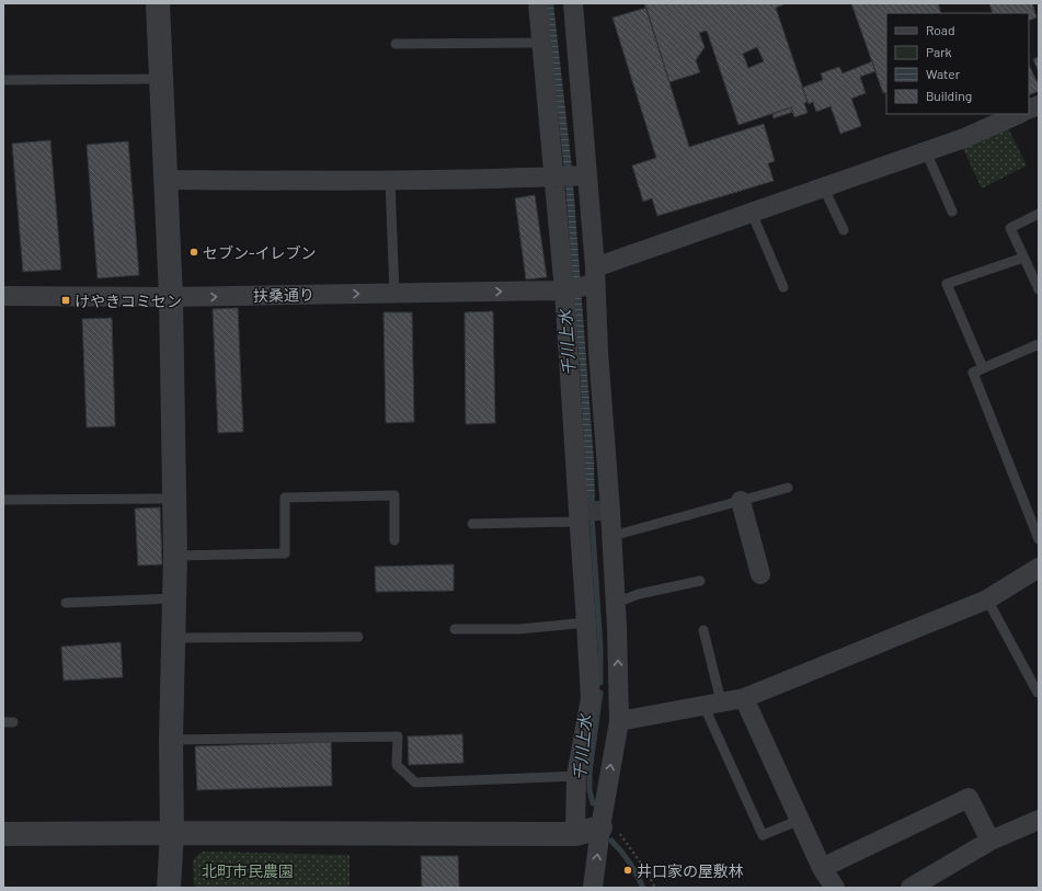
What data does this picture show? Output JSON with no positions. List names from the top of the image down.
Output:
{
  "streets": {
    "street": ["扶桑通り"]
  },
  "water": ["千川上水"],
  "parks": ["北町市民農園"],
  "places": {
    "other": ["セブン-イレブン", "井口家の屋敷林"],
    "transit": ["けやきコミセン"]
  },
  "legend": [
    "Road",
    "Park",
    "Water",
    "Building"
  ]
}
